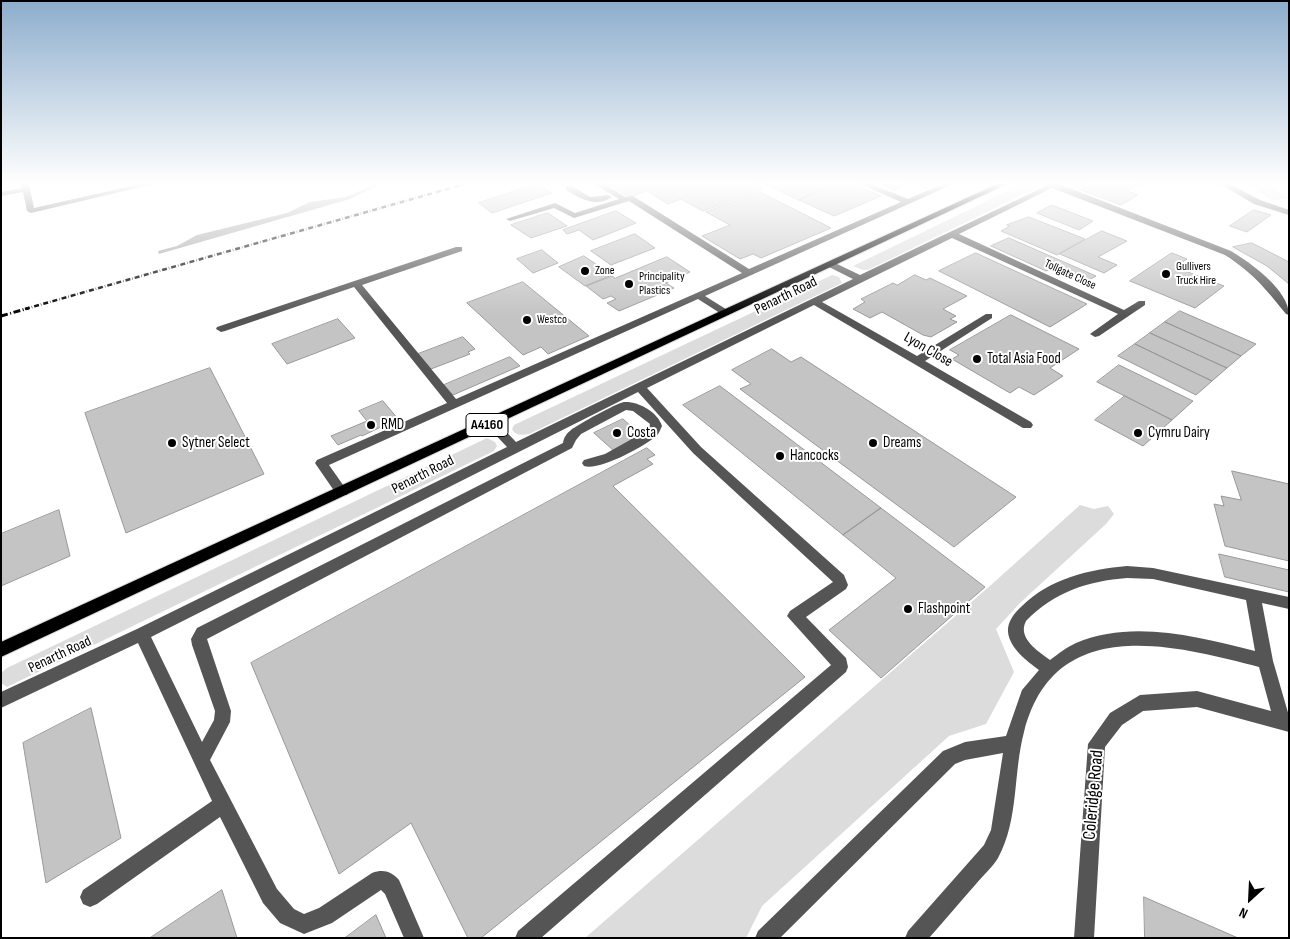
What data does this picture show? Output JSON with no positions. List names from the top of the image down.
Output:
{
  "streets": {
    "main road": ["Penarth Road", "A4160"],
    "street": ["Tollgate Close", "Lyon Close", "Coleridge Road"]
  },
  "crossings": [
    ["Tollgate Close", "Penarth Road"],
    ["Penarth Road", "Lyon Close"]
  ],
  "places": [
    "Zone",
    "Gullivers Truck Hire",
    "Principality Plastics",
    "Westco",
    "Total Asia Food",
    "RMD",
    "Costa",
    "Cymru Dairy",
    "Sytner Select",
    "Dreams",
    "Hancocks",
    "Flashpoint"
  ],
  "north": "bottom left"
}
